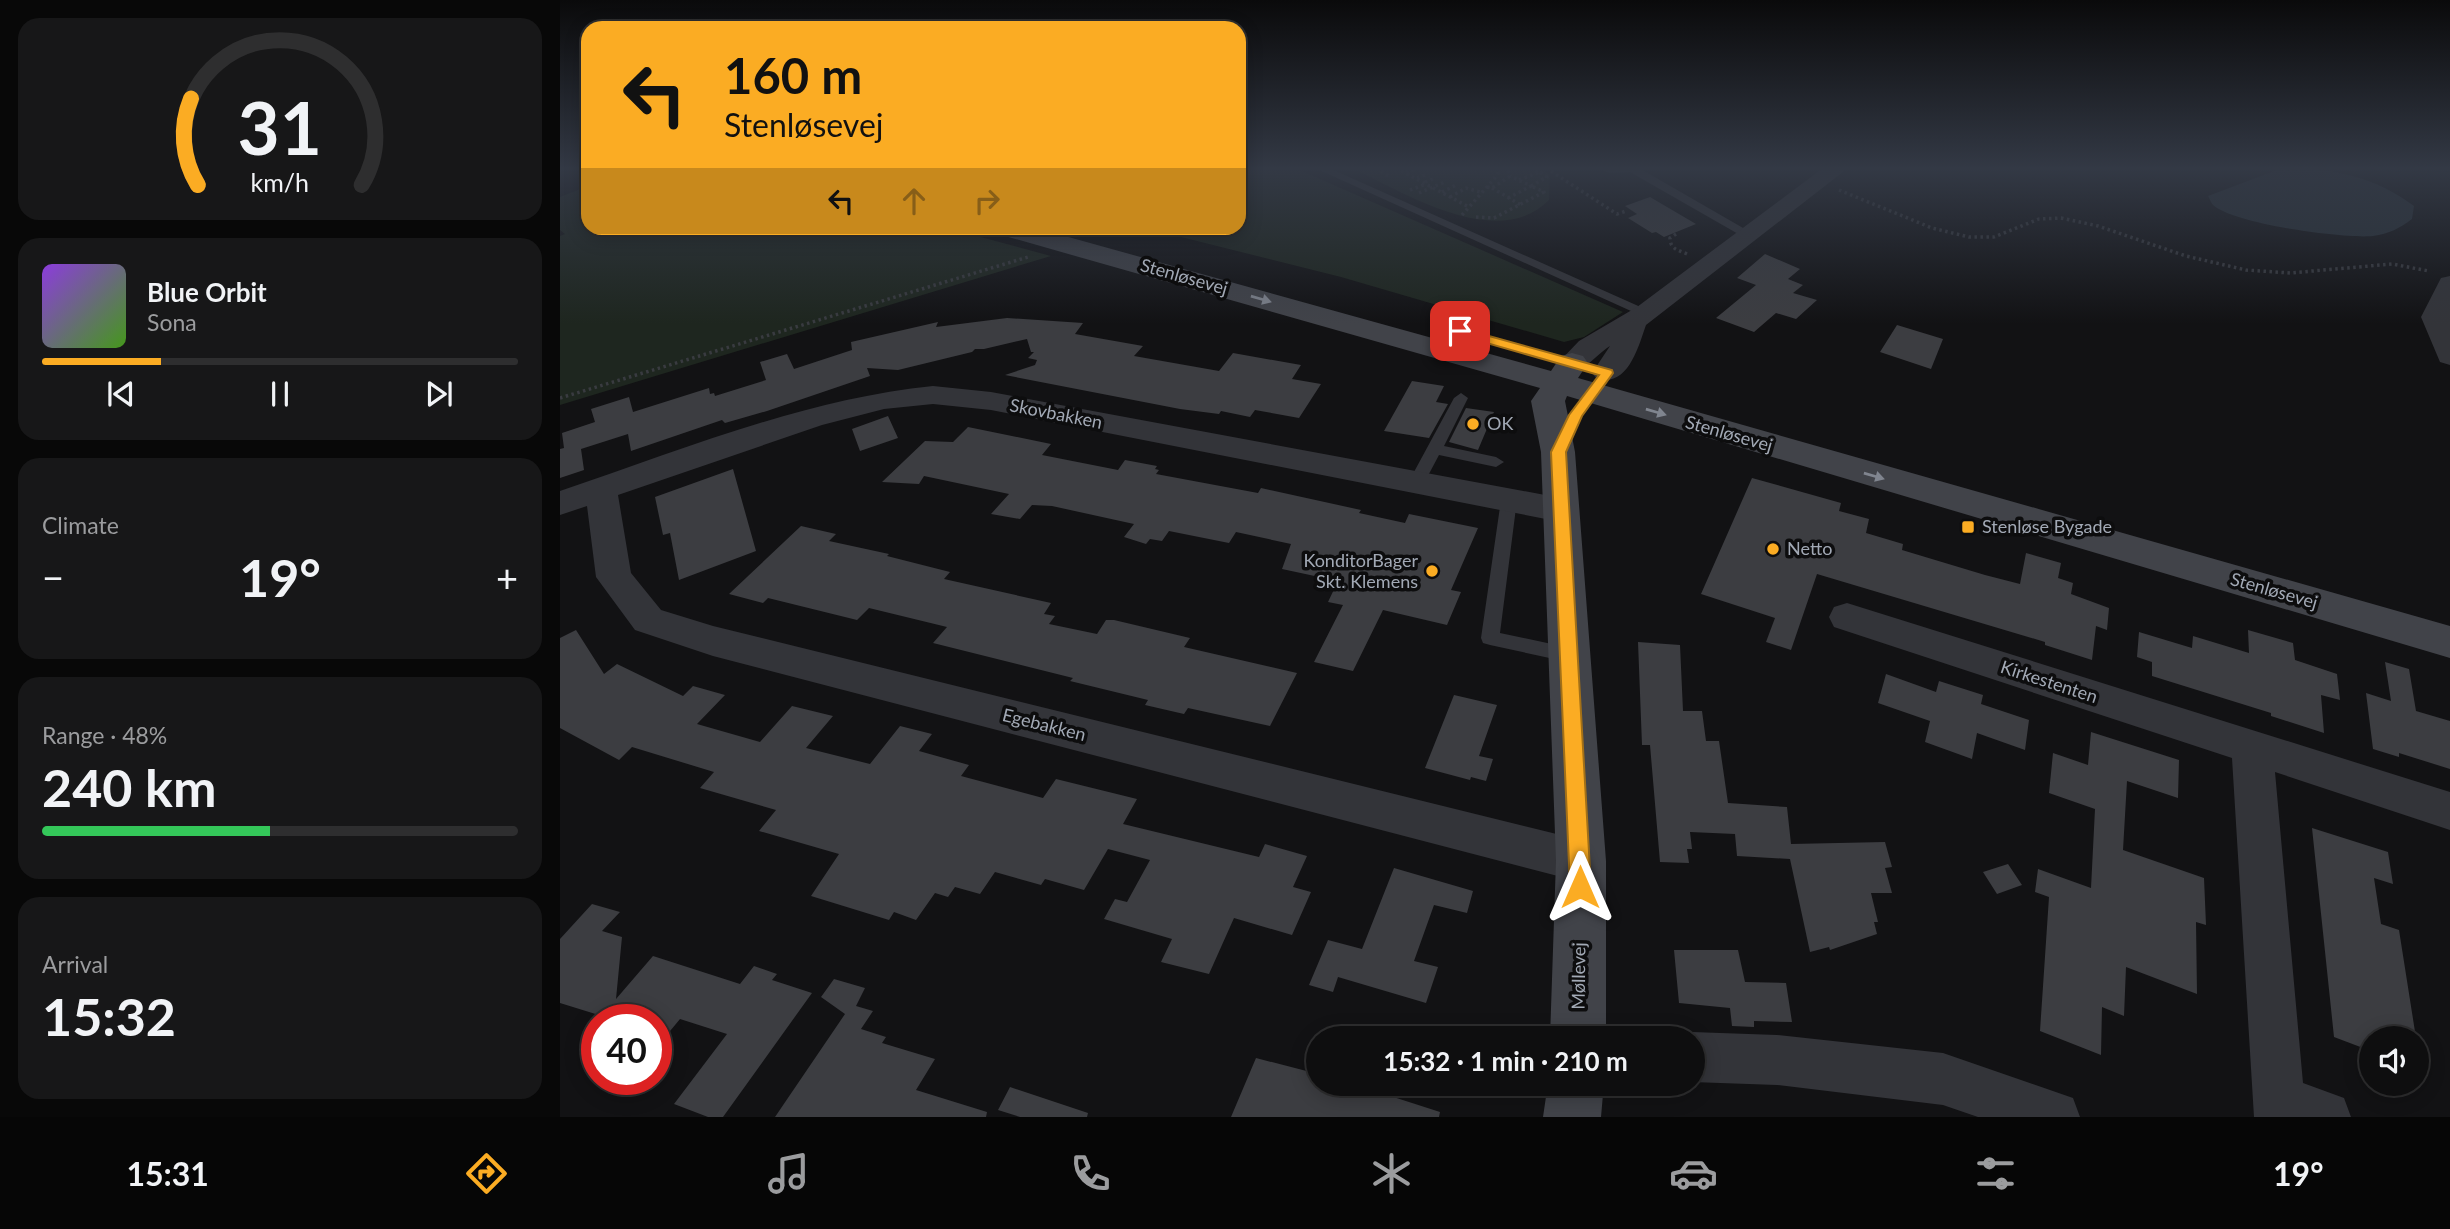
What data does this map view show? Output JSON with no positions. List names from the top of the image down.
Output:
{
  "streets": {
    "street": [
      "Stenløsevej",
      "Skovbakken",
      "Kirkestenten",
      "Egebakken",
      "Møllevej"
    ]
  },
  "crossings": [
    ["Stenløsevej", "Møllevej"],
    ["Skovbakken", "Egebakken"],
    ["Skovbakken", "Møllevej"],
    ["Egebakken", "Møllevej"]
  ],
  "places": {
    "other": ["OK", "Netto", "KonditorBager Skt. Klemens"],
    "transit": ["Stenløse Bygade"]
  },
  "page": {
    "turn": ["160 m", "Stenløsevej"],
    "song": ["Blue Orbit", "Sona"],
    "tile": [
      "Climate",
      ["Range · 48%", "240 km"],
      ["Arrival", "15:32"]
    ],
    "heat": ["−", "19°", "+"],
    "limit": "40",
    "trip": "15:32 · 1 min · 210 m",
    "tabs": ["15:31", "19°"],
    "gauge": ["31", "km/h"]
  }
}
